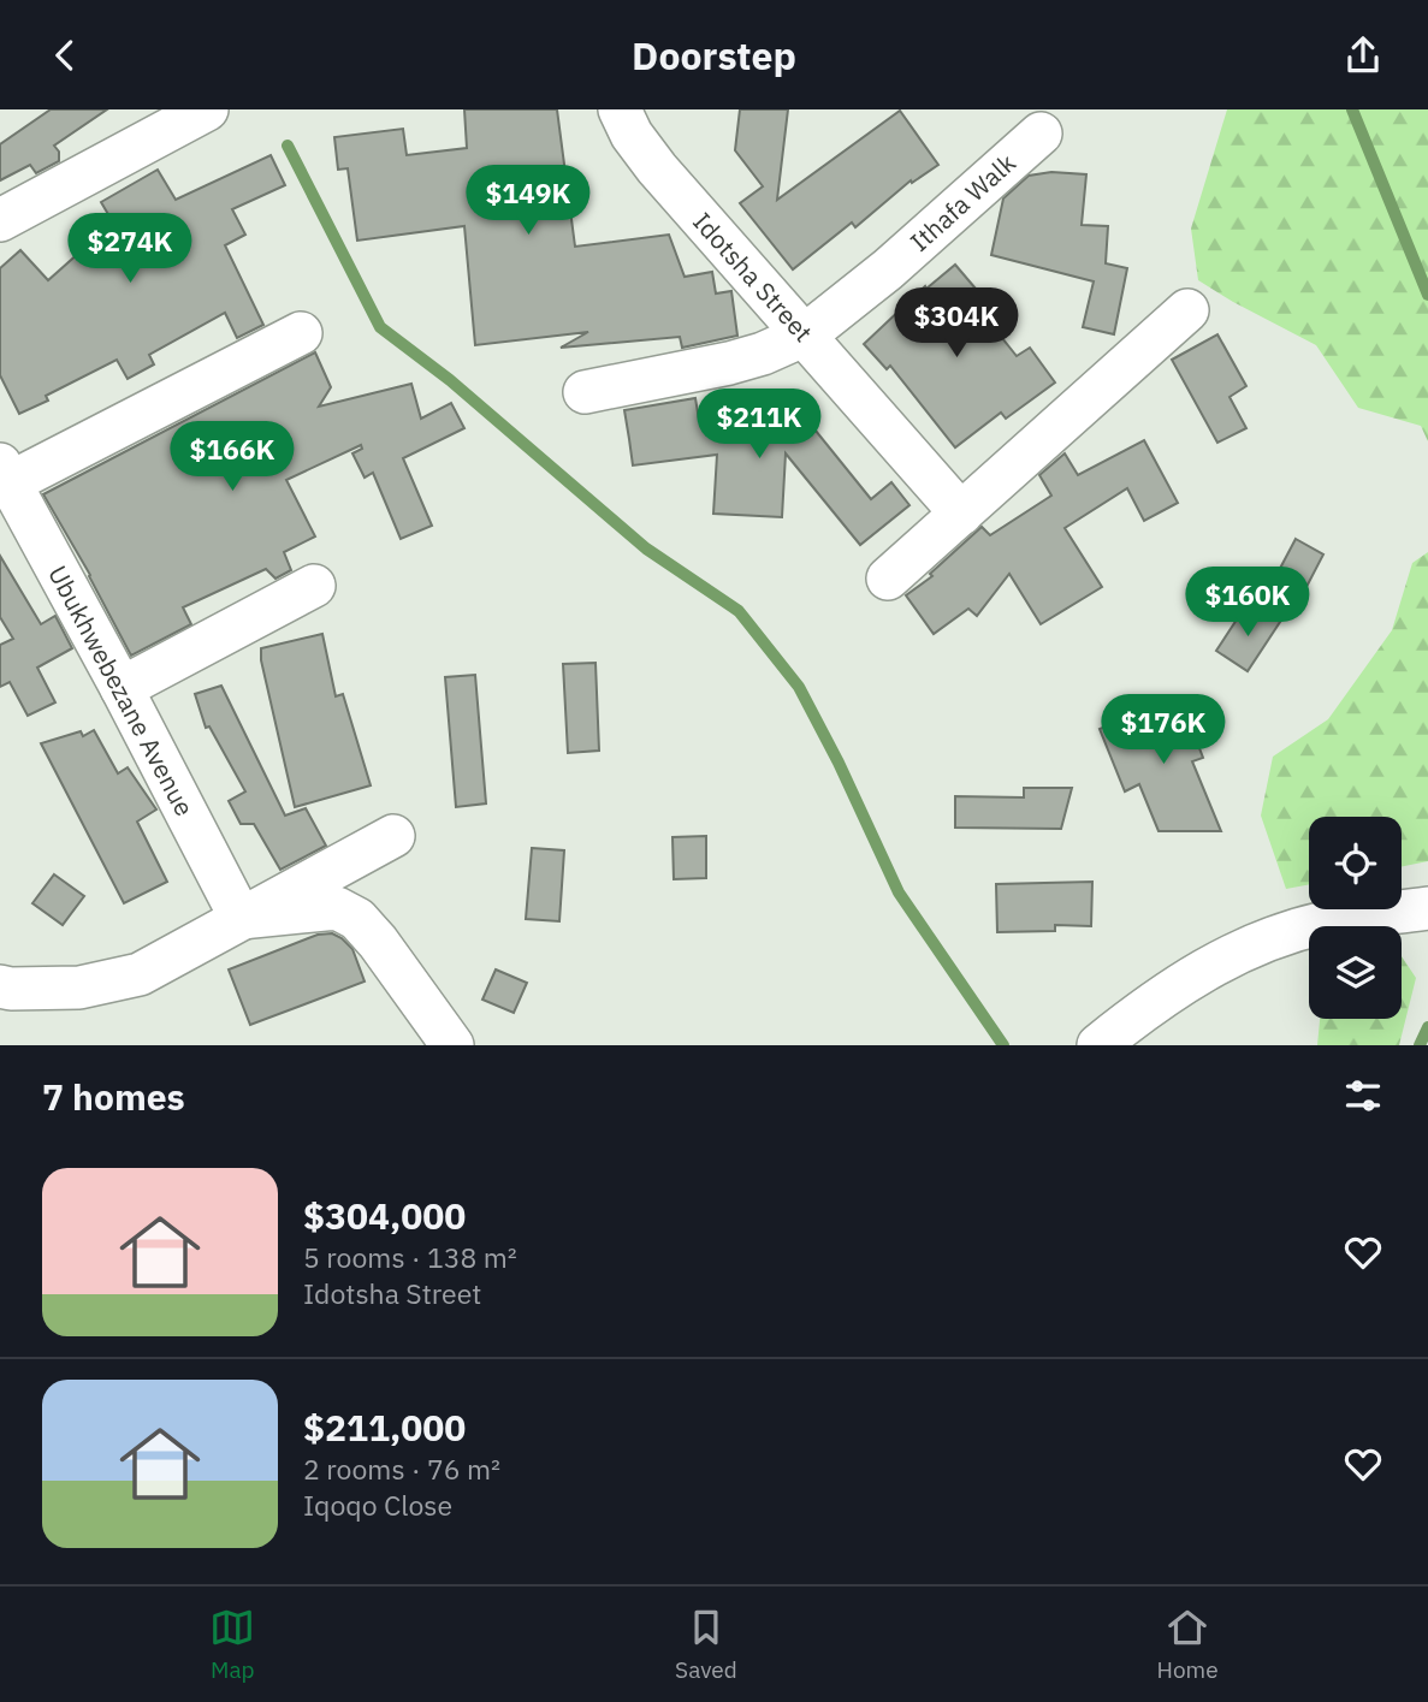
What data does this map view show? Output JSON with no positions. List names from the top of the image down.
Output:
{
  "streets": {
    "street": ["Ithafa Walk", "Idotsha Street", "Ubukhwebezane Avenue"]
  },
  "crossings": [
    ["Ithafa Walk", "Idotsha Street"]
  ],
  "page": {
    "header": "Doorstep",
    "price": [
      "$149K",
      "$274K",
      "$304K",
      "$211K",
      "$166K",
      "$160K",
      "$176K"
    ],
    "heading": "7 homes",
    "list": [
      {
        "name": "$304,000",
        "note": "5 rooms · 138 m² · Idotsha Street"
      },
      {
        "name": "$211,000",
        "note": "2 rooms · 76 m² · Iqoqo Close"
      }
    ],
    "tabs": ["Map", "Saved", "Home"]
  }
}
